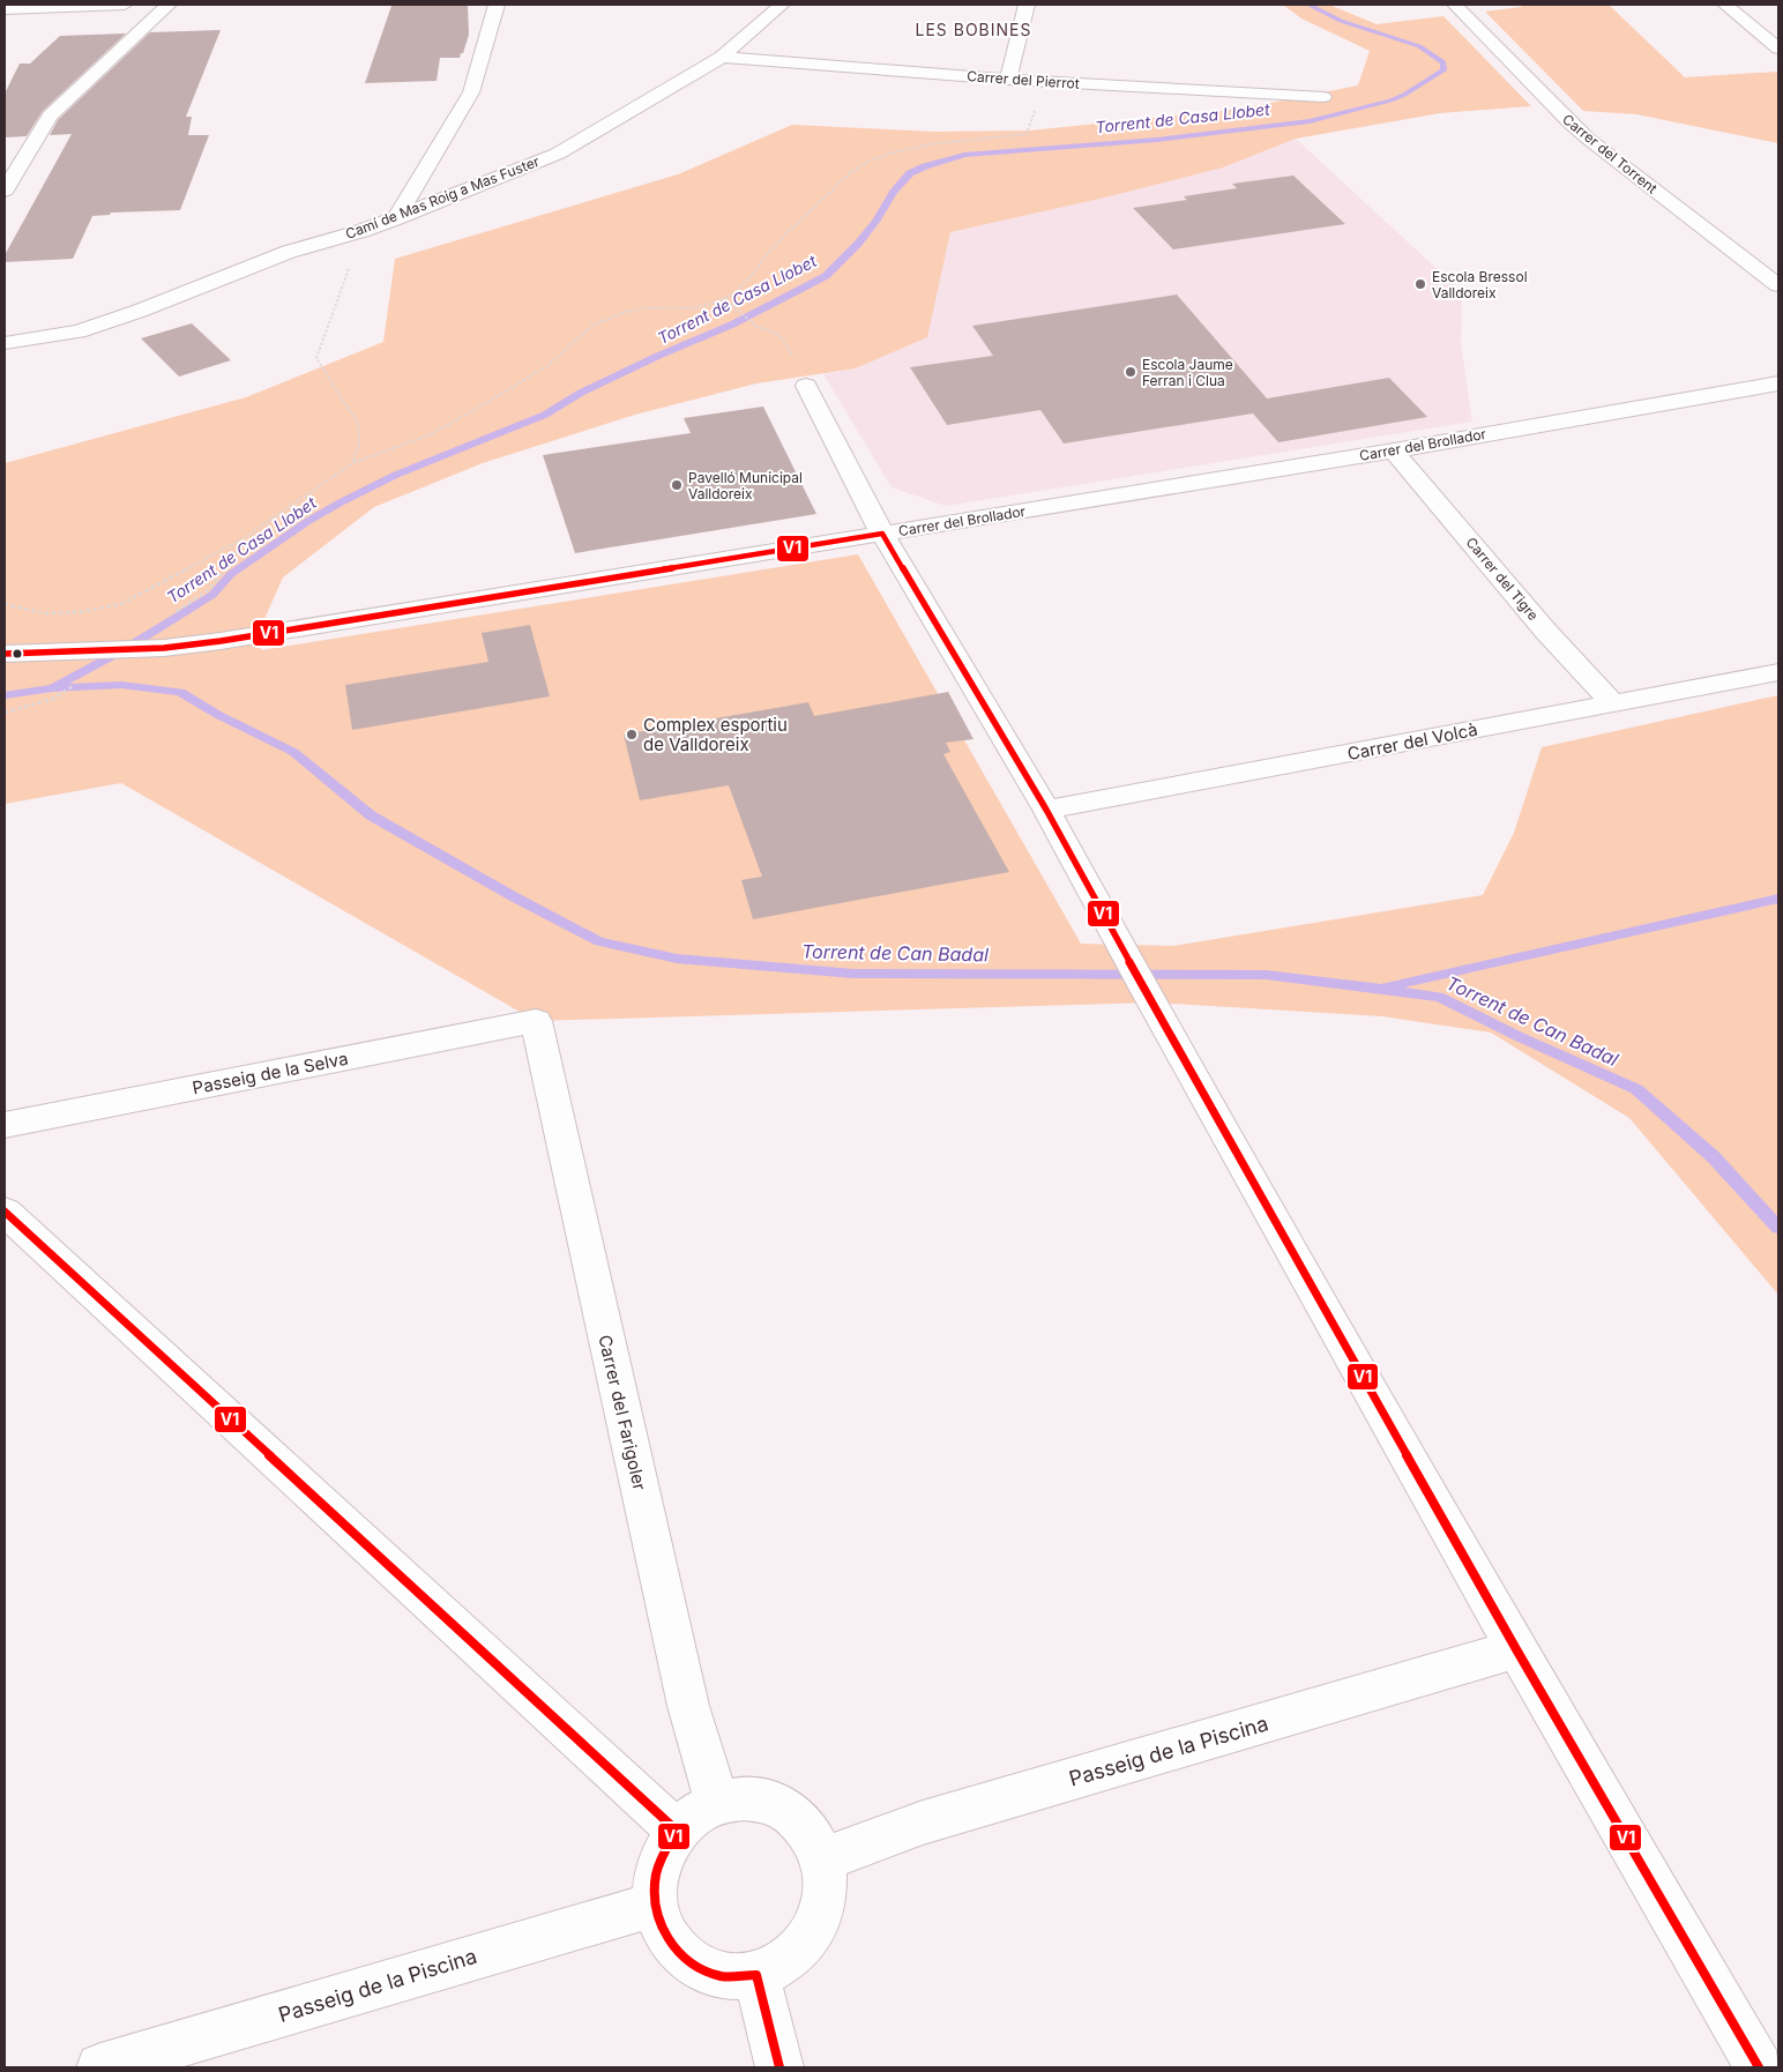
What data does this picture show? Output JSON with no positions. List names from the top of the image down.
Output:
{
  "streets": {
    "street": [
      "Carrer del Pierrot",
      "Carrer del Torrent",
      "Camí de Mas Roig a Mas Fuster",
      "Carrer del Brollador",
      "Carrer del Tigre",
      "Carrer del Volcà",
      "Passeig de la Selva",
      "Carrer del Farigoler",
      "Passeig de la Piscina"
    ]
  },
  "crossings": [
    ["Carrer del Pierrot", "Camí de Mas Roig a Mas Fuster"],
    ["Carrer del Brollador", "Carrer del Tigre"],
    ["Carrer del Tigre", "Carrer del Volcà"],
    ["Passeig de la Selva", "Carrer del Farigoler"],
    ["Carrer del Farigoler", "Passeig de la Piscina"]
  ],
  "districts": ["LES BOBINES"],
  "water": ["Torrent de Casa Llobet", "Torrent de Can Badal"],
  "places": [
    "Escola Bressol Valldoreix",
    "Escola Jaume Ferran i Clua",
    "Pavelló Municipal Valldoreix",
    "Complex esportiu de Valldoreix"
  ],
  "lines": ["transit line V1"]
}
